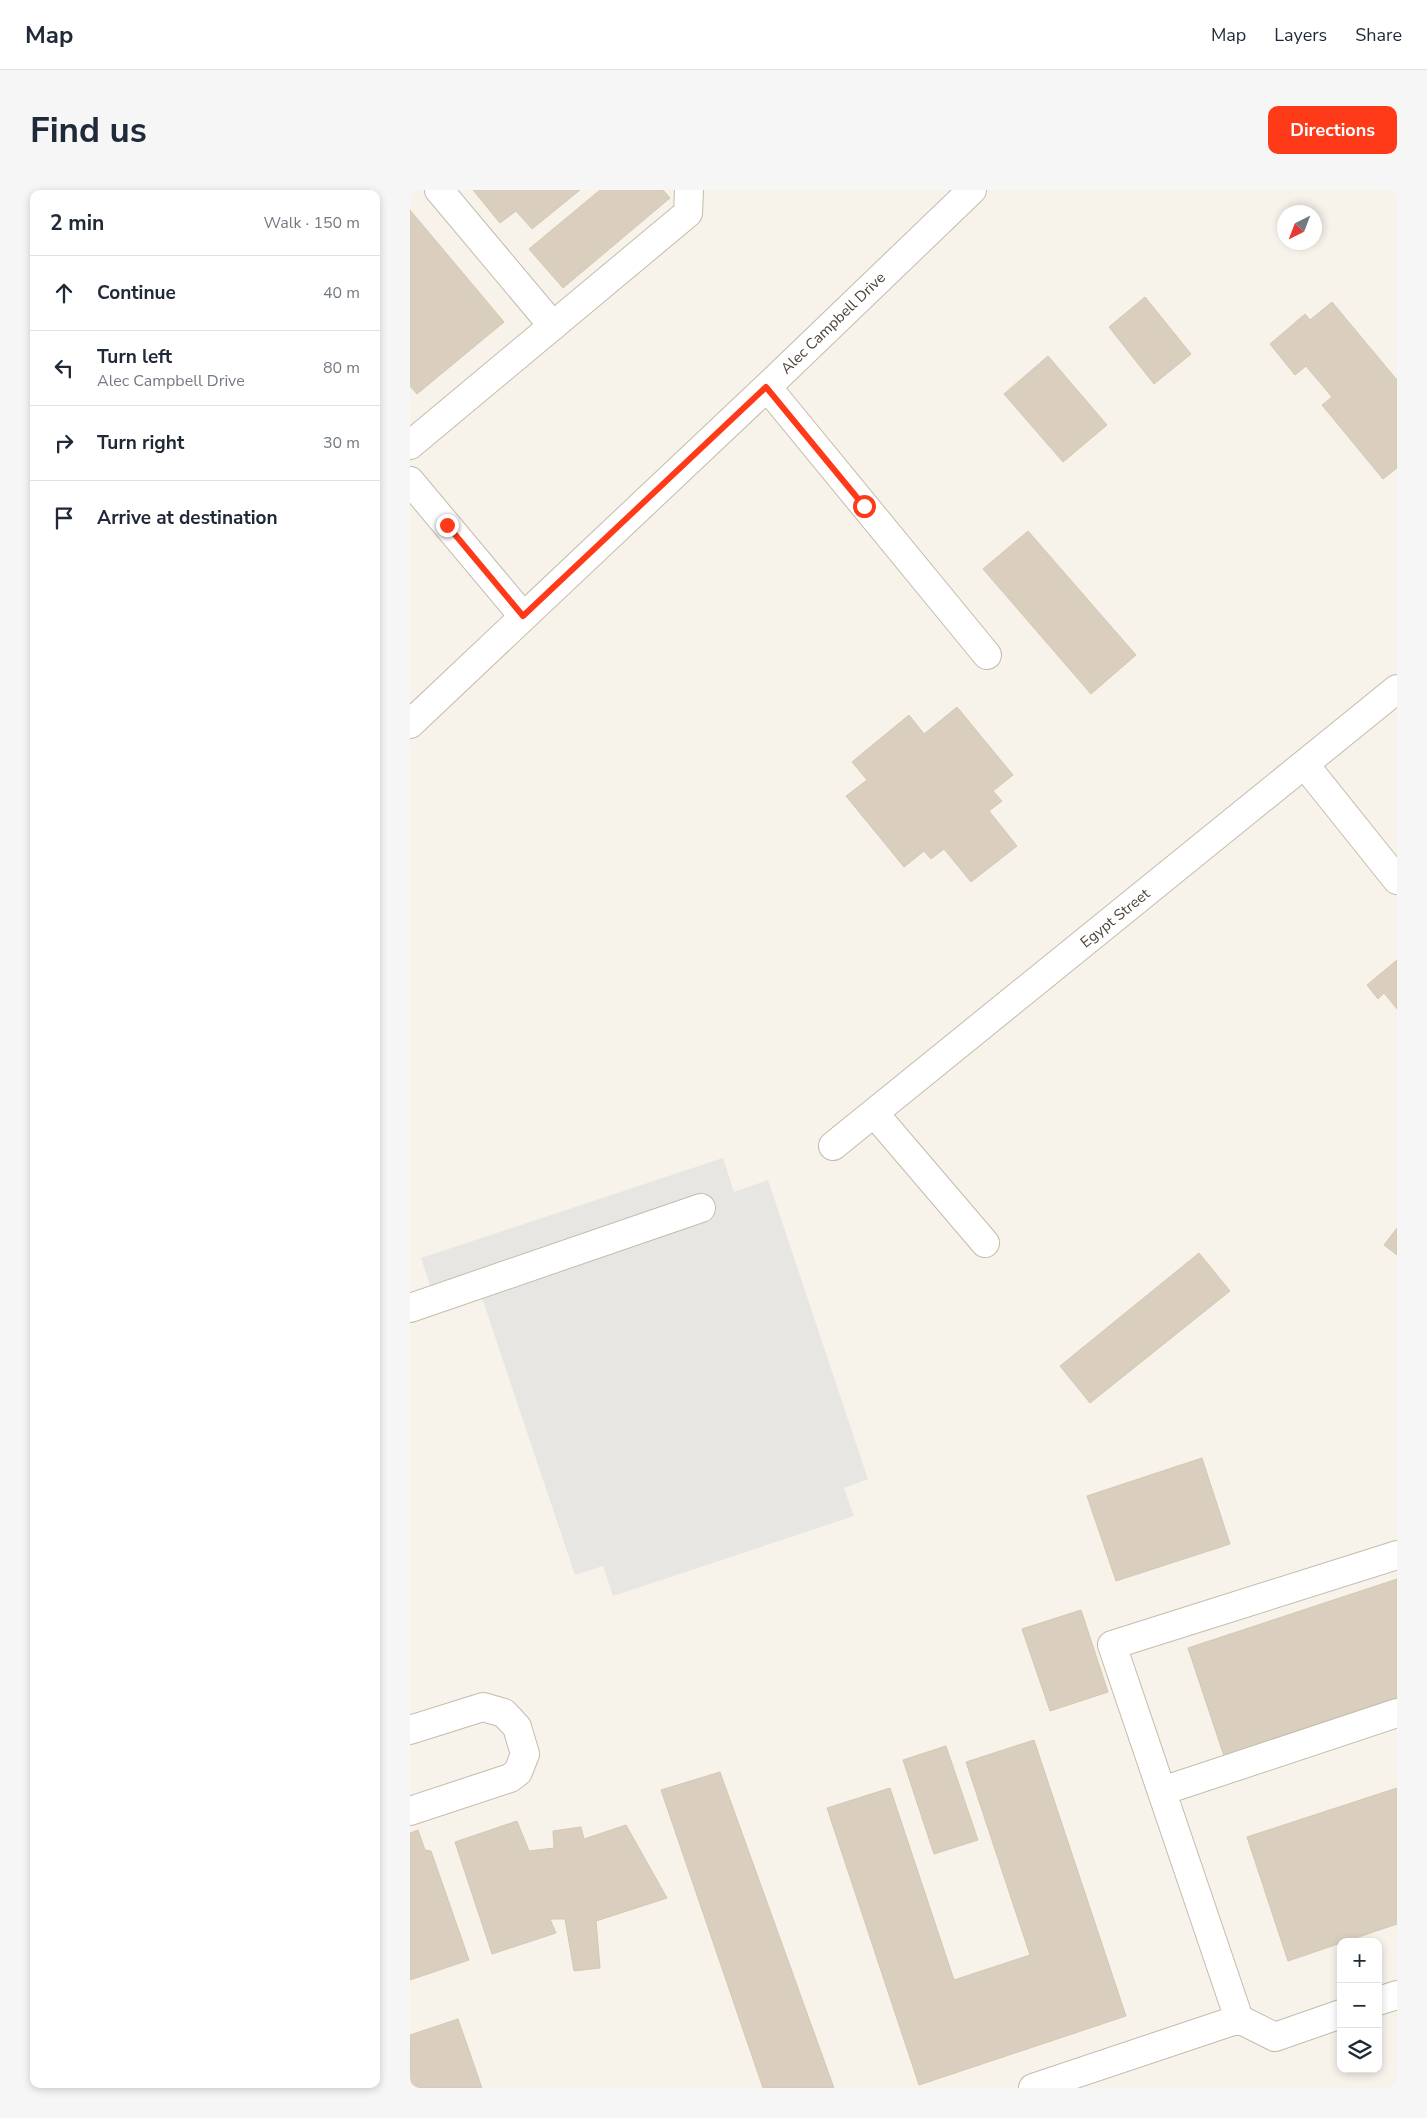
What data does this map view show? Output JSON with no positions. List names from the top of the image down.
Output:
{
  "streets": {
    "lane": ["Alec Campbell Drive", "Egypt Street"]
  },
  "north": "bottom left",
  "page": {
    "header": "Map",
    "nav": ["Map", "Layers", "Share"],
    "buttons": "Directions",
    "title": "Find us",
    "heading": ["2 min", "Walk · 150 m"],
    "list": [
      ["Continue", "40 m"],
      ["Turn left", "Alec Campbell Drive", "80 m"],
      ["Turn right", "30 m"],
      "Arrive at destination"
    ],
    "map_buttons": ["+", "−"]
  }
}
